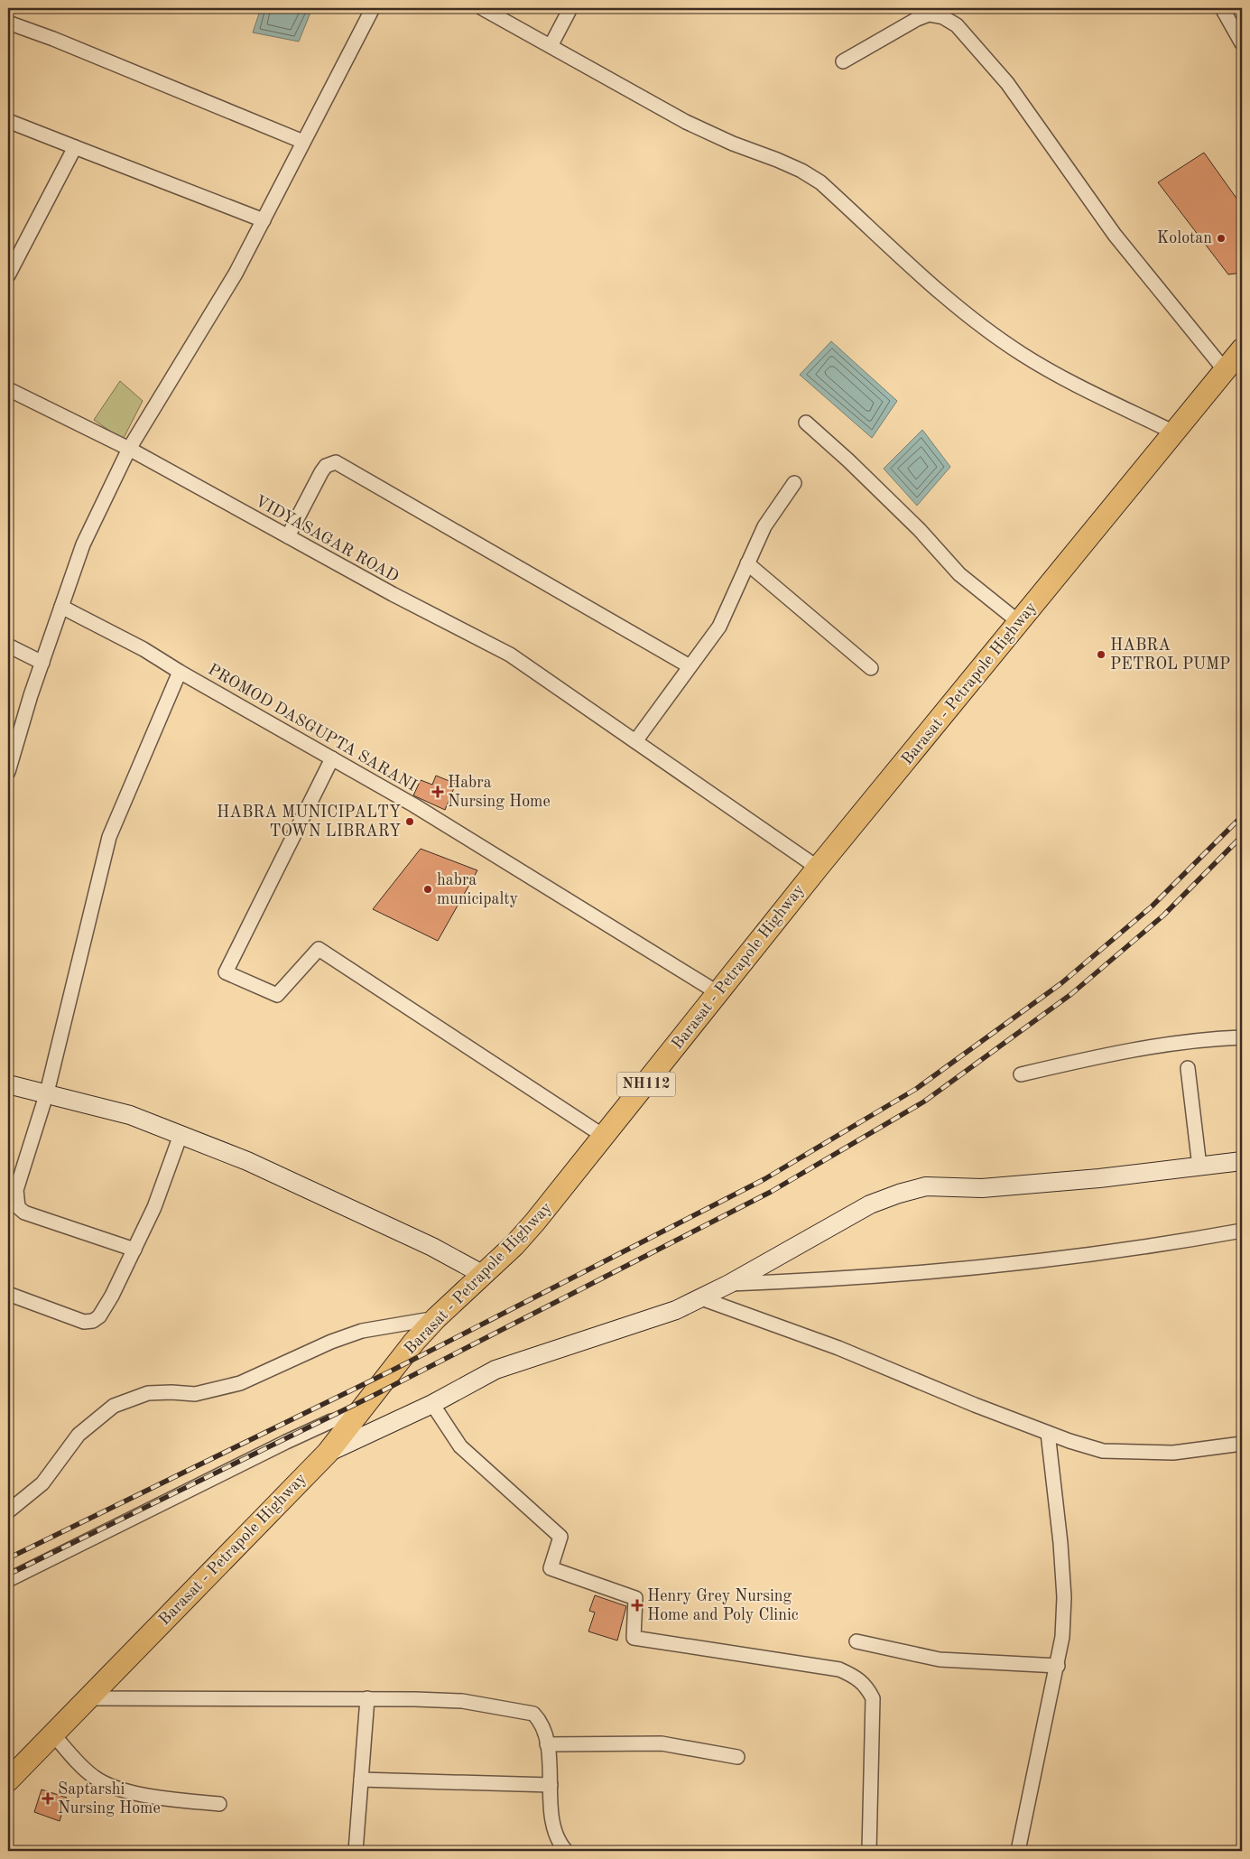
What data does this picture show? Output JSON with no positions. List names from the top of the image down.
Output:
{
  "streets": {
    "highway": ["Barasat - Petrapole Highway", "NH112"],
    "street": ["VIDYASAGAR ROAD", "PROMOD DASGUPTA SARANI"]
  },
  "crossings": [
    ["VIDYASAGAR ROAD", "Barasat - Petrapole Highway"],
    ["Barasat - Petrapole Highway", "PROMOD DASGUPTA SARANI"]
  ],
  "places": {
    "other": [
      "Kolotan",
      "HABRA PETROL PUMP",
      "HABRA MUNICIPALTY TOWN LIBRARY",
      "habra municipalty"
    ],
    "health": ["Habra Nursing Home", "Henry Grey Nursing Home and Poly Clinic", "Saptarshi Nursing Home"]
  }
}
